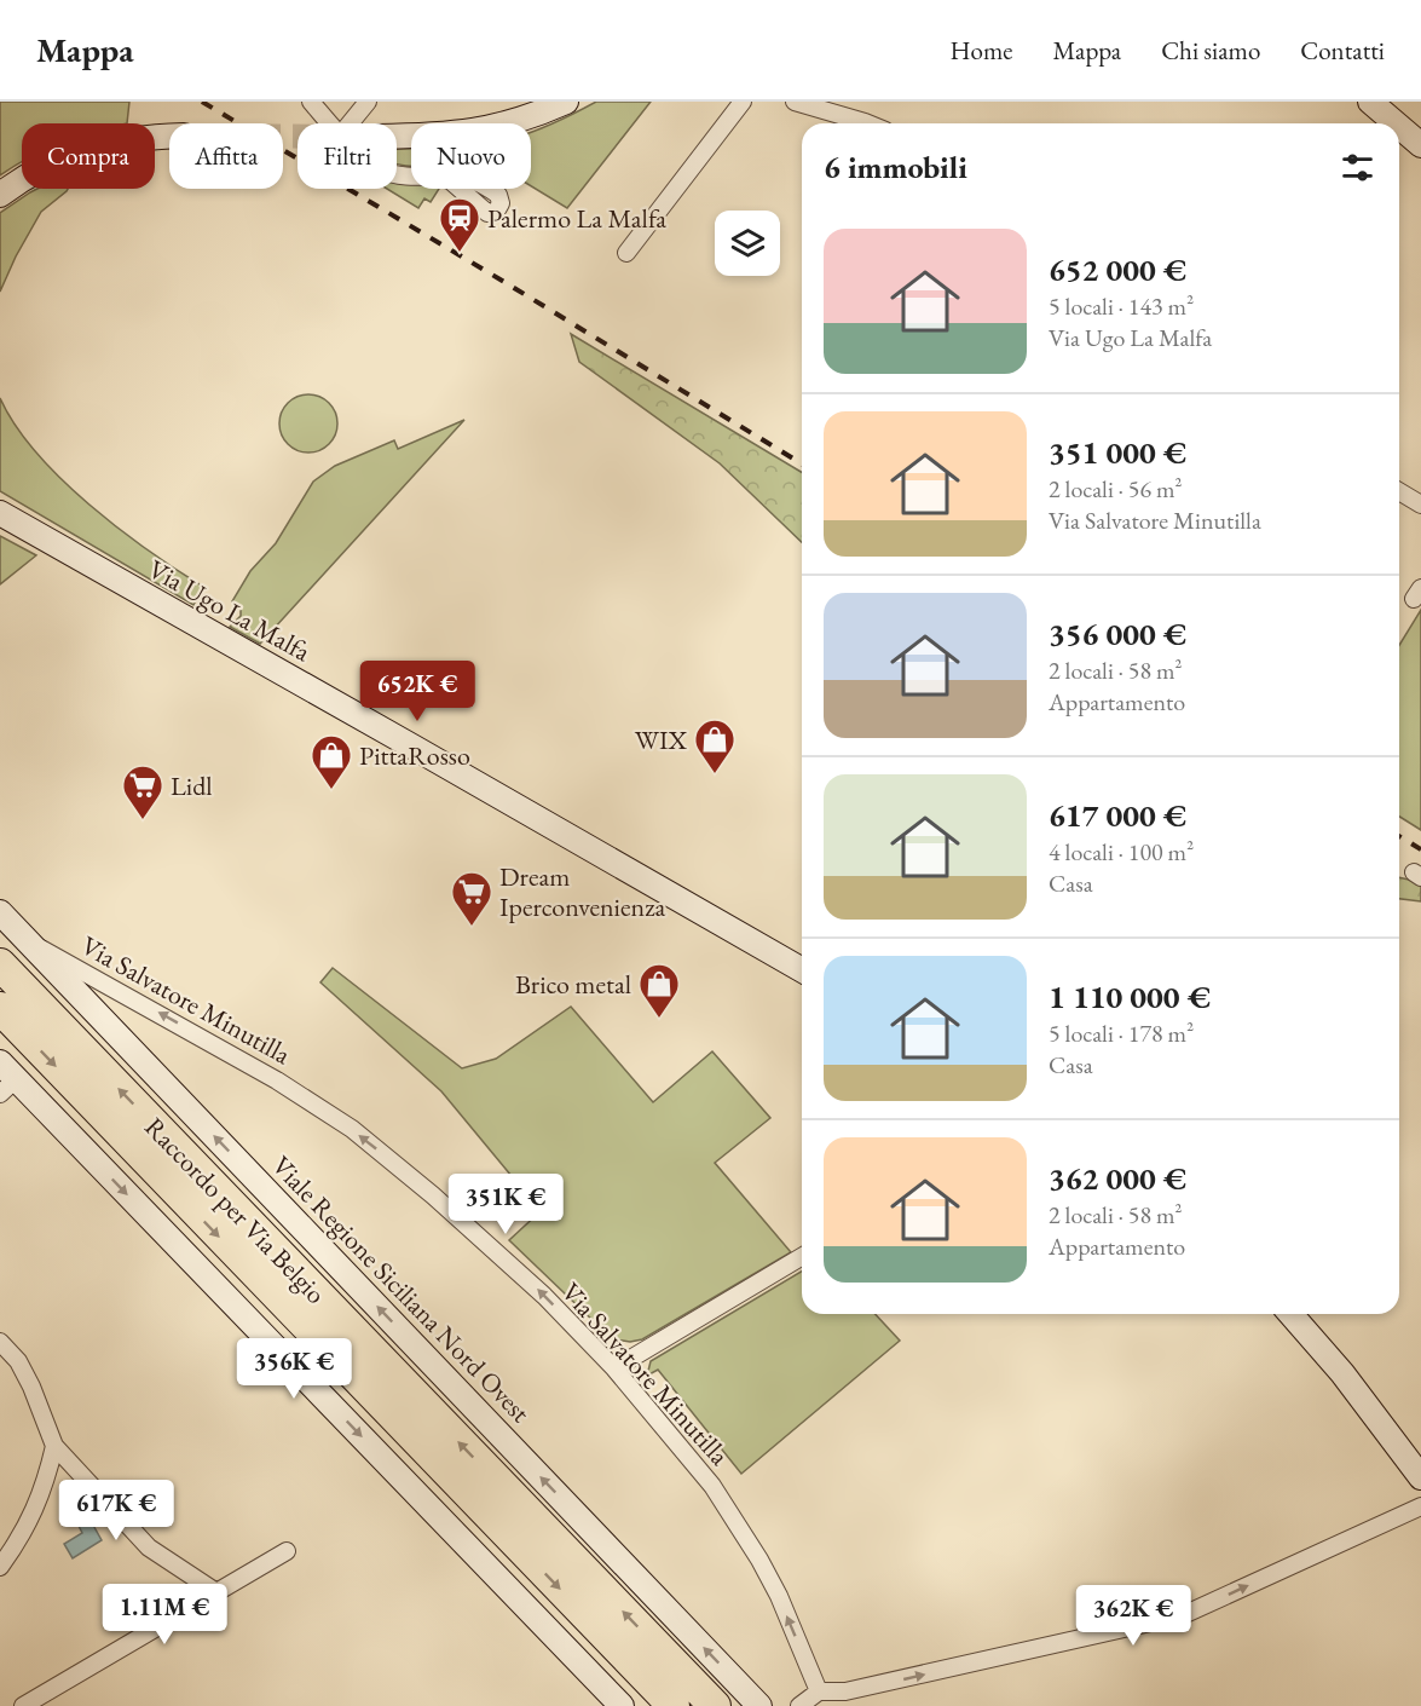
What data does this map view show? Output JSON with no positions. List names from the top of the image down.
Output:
{
  "streets": {
    "highway": ["Raccordo per Via Belgio"],
    "street": ["Via Ugo La Malfa", "Via Salvatore Minutilla", "Viale Regione Siciliana Nord Ovest"]
  },
  "crossings": [
    ["Via Salvatore Minutilla", "Viale Regione Siciliana Nord Ovest"]
  ],
  "one_way": ["Via Salvatore Minutilla"],
  "places": {
    "station": ["Palermo La Malfa"],
    "shop": ["WIX", "PittaRosso", "Brico metal"],
    "supermarket": ["Lidl", "Dream Iperconvenienza"]
  },
  "page": {
    "header": "Mappa",
    "nav": [
      "Home",
      "Mappa",
      "Chi siamo",
      "Contatti"
    ],
    "chip": [
      "Compra",
      "Affitta",
      "Filtri",
      "Nuovo"
    ],
    "heading": "6 immobili",
    "list": [
      {
        "name": "652 000 €",
        "note": "5 locali · 143 m² · Via Ugo La Malfa"
      },
      {
        "name": "351 000 €",
        "note": "2 locali · 56 m² · Via Salvatore Minutilla"
      },
      {
        "name": "356 000 €",
        "note": "2 locali · 58 m² · Appartamento"
      },
      {
        "name": "617 000 €",
        "note": "4 locali · 100 m² · Casa"
      },
      {
        "name": "1 110 000 €",
        "note": "5 locali · 178 m² · Casa"
      },
      {
        "name": "362 000 €",
        "note": "2 locali · 58 m² · Appartamento"
      }
    ],
    "price": [
      "652K €",
      "351K €",
      "356K €",
      "617K €",
      "1.11M €",
      "362K €"
    ]
  }
}
